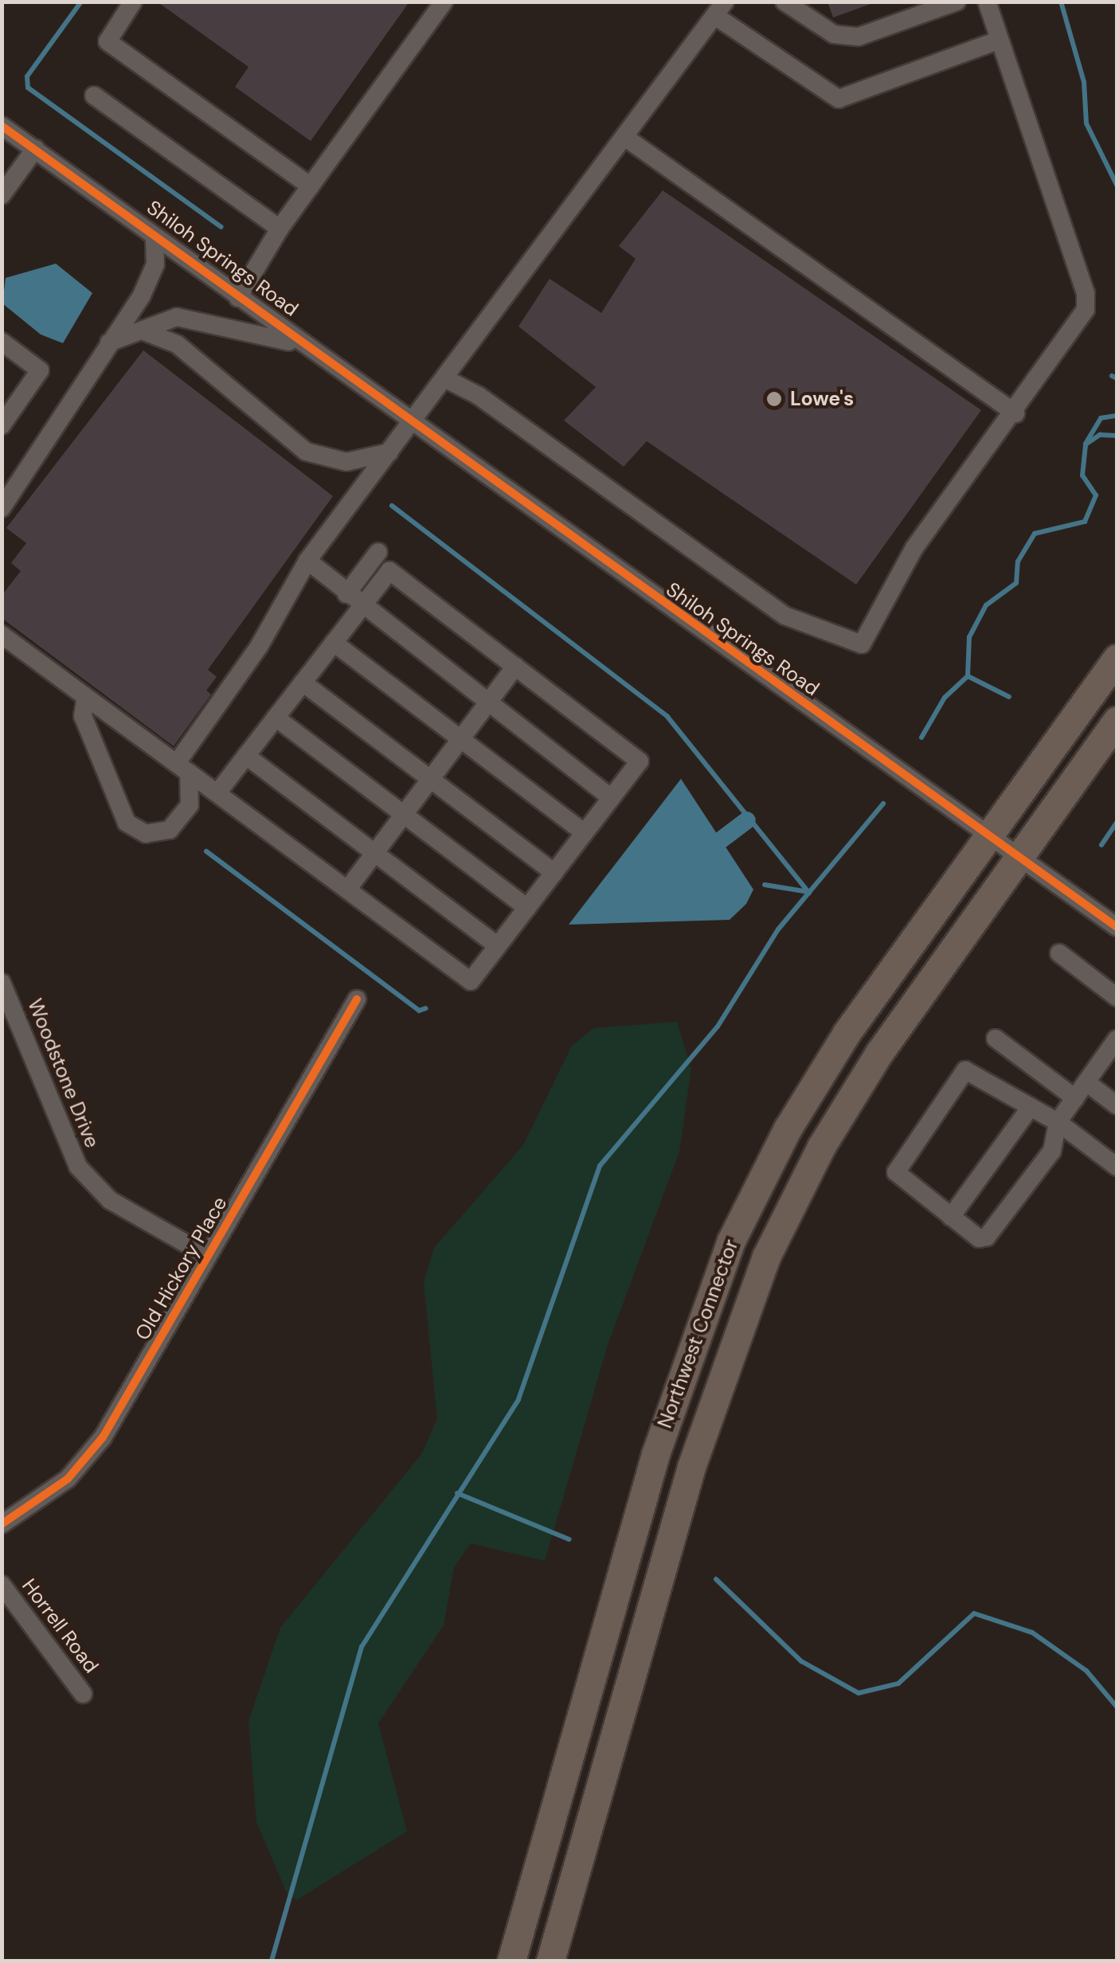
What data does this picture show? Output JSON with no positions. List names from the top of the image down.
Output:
{
  "streets": {
    "highway": ["Northwest Connector"],
    "street": [
      "Shiloh Springs Road",
      "Woodstone Drive",
      "Old Hickory Place",
      "Horrell Road"
    ]
  },
  "crossings": [
    ["Shiloh Springs Road", "Northwest Connector"],
    ["Woodstone Drive", "Old Hickory Place"]
  ],
  "places": ["Lowe's"]
}
